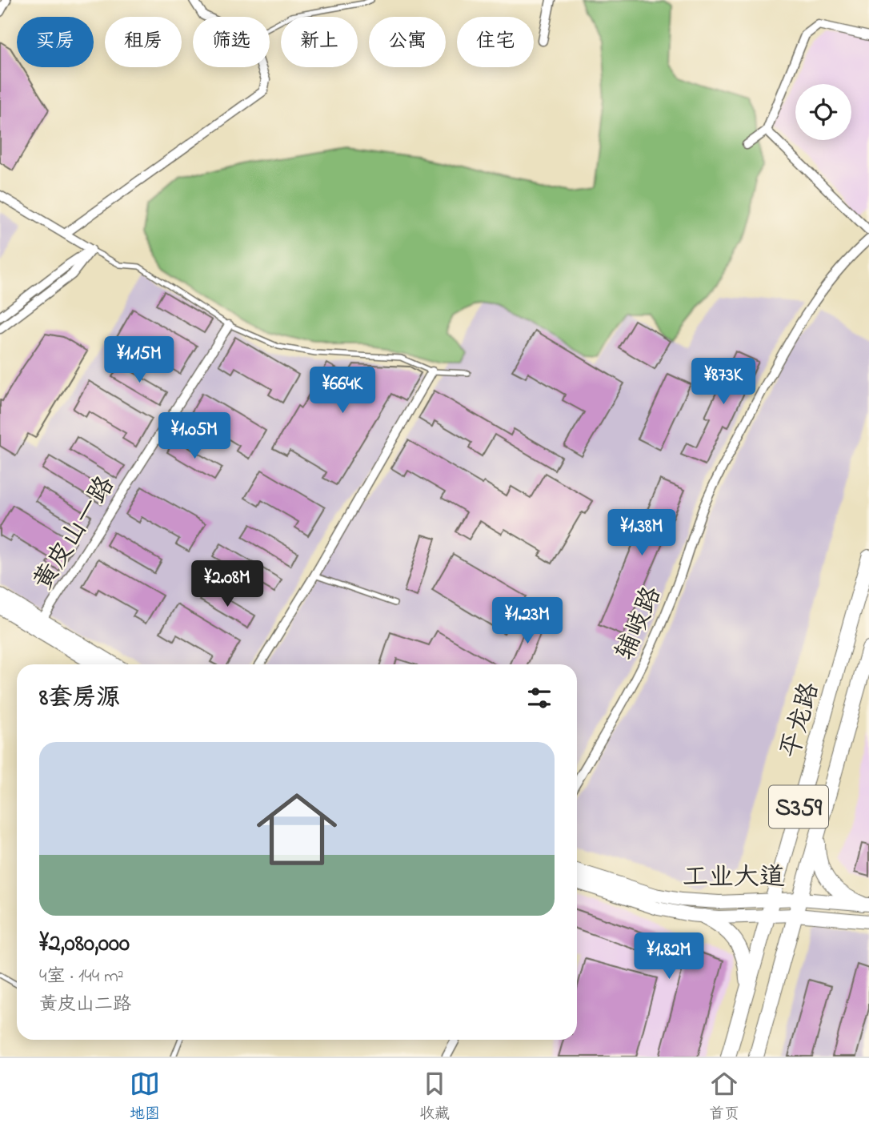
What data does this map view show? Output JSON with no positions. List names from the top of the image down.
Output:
{
  "streets": {
    "main road": ["平龙路", "S359"],
    "street": ["黄皮山一路", "辅岐路", "工业大道"]
  },
  "crossings": [
    ["平龙路", "工业大道"]
  ],
  "page": {
    "chip": [
      "买房",
      "租房",
      "筛选",
      "新上",
      "公寓",
      "住宅"
    ],
    "price": [
      "¥1.15M",
      "¥873K",
      "¥664K",
      "¥1.05M",
      "¥1.38M",
      "¥2.08M",
      "¥1.23M",
      "¥1.82M"
    ],
    "heading": "8套房源",
    "list": [
      {
        "name": "¥2,080,000",
        "note": "4室 · 144 m² · 黄皮山二路"
      }
    ],
    "tabs": ["地图", "收藏", "首页"]
  }
}
